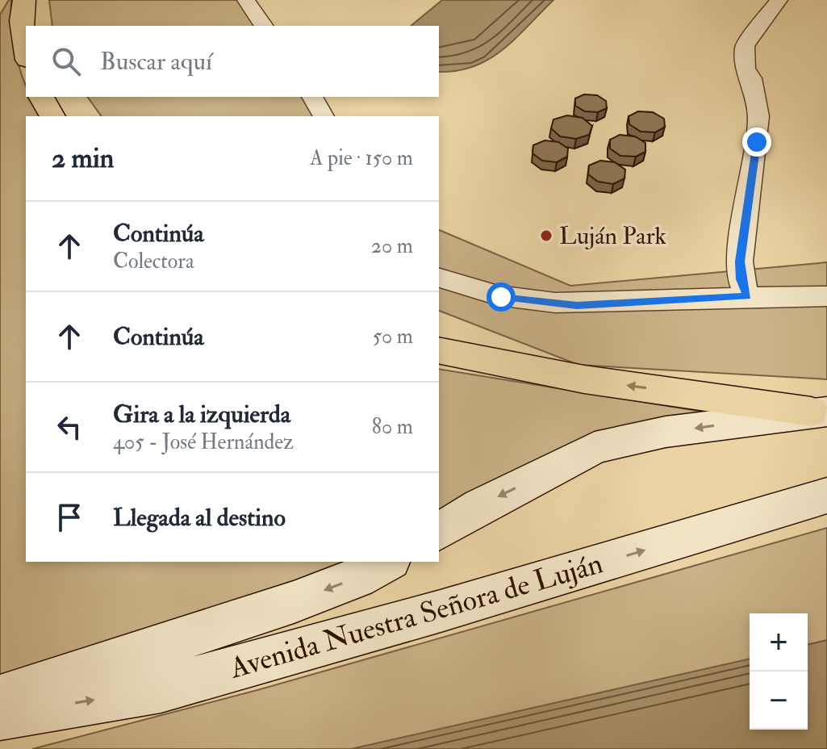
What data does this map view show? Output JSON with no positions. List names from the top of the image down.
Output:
{
  "streets": {
    "main road": ["Avenida Nuestra Señora de Luján"]
  },
  "places": ["Luján Park"],
  "page": {
    "search": "Buscar aquí",
    "heading": ["2 min", "A pie · 150 m"],
    "list": [
      ["Continúa", "Colectora", "20 m"],
      ["Continúa", "50 m"],
      ["Gira a la izquierda", "405 - José Hernández", "80 m"],
      "Llegada al destino"
    ],
    "map_buttons": ["+", "−"]
  }
}
